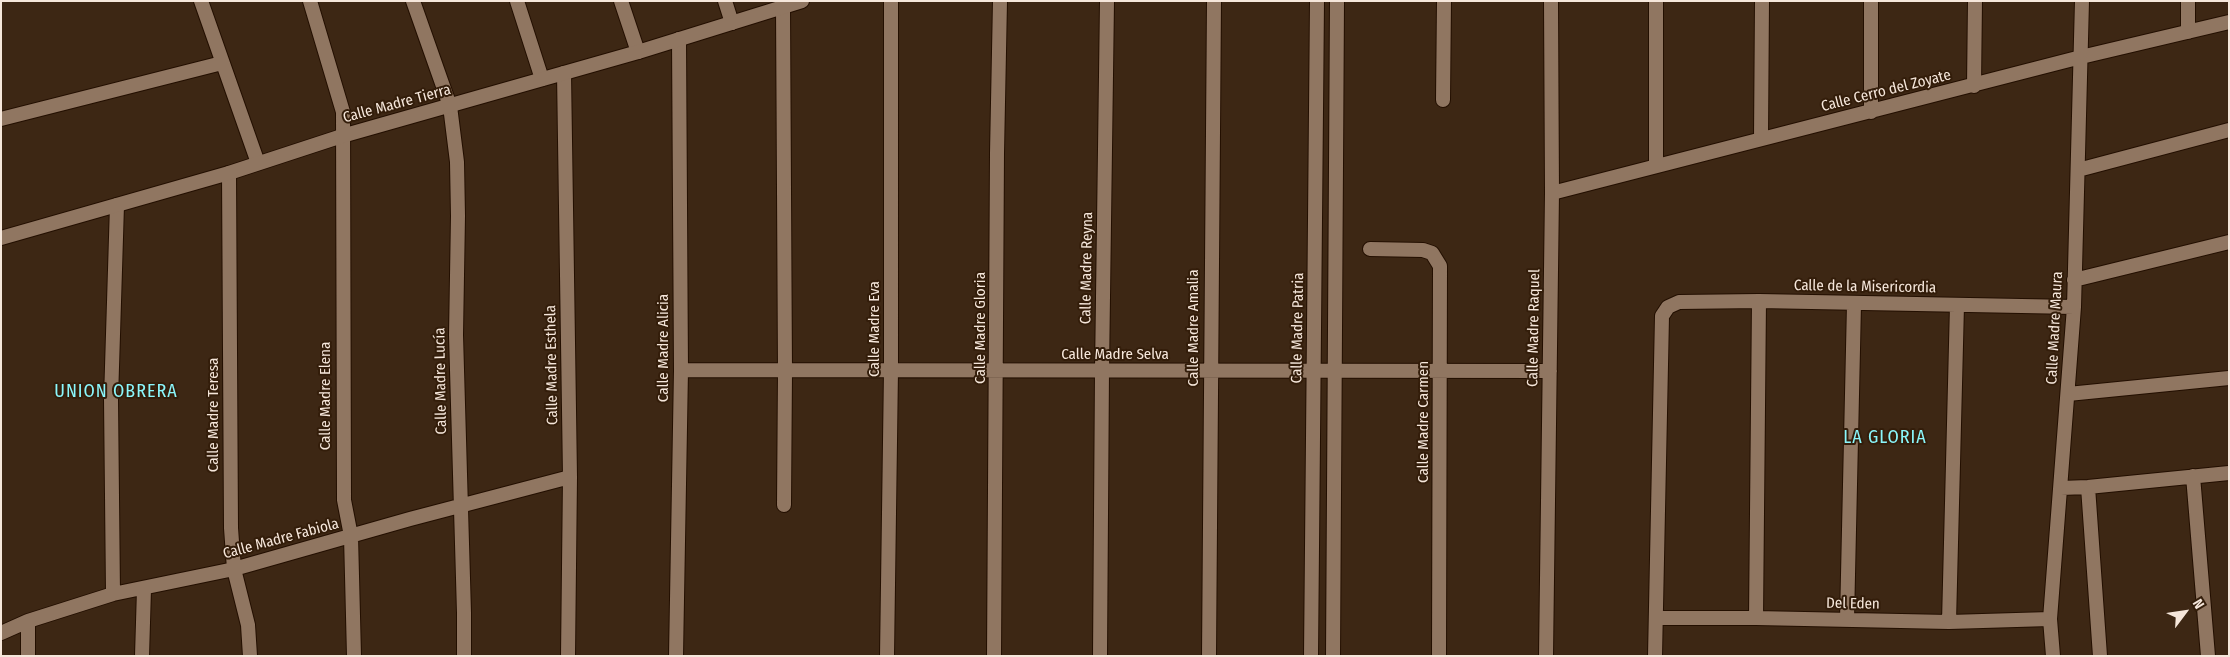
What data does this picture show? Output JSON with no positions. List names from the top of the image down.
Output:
{
  "streets": {
    "street": [
      "Calle Cerro del Zoyate",
      "Calle Madre Tierra",
      "Calle Madre Reyna",
      "Calle de la Misericordia",
      "Calle Madre Gloria",
      "Calle Madre Amalia",
      "Calle Madre Patria",
      "Calle Madre Raquel",
      "Calle Madre Maura",
      "Calle Madre Eva",
      "Calle Madre Alicia",
      "Calle Madre Selva",
      "Calle Madre Esthela",
      "Calle Madre Lucía",
      "Calle Madre Elena",
      "Calle Madre Teresa",
      "Calle Madre Carmen",
      "Calle Madre Fabiola",
      "Del Eden"
    ]
  },
  "crossings": [
    ["Calle Cerro del Zoyate", "Calle Madre Raquel"],
    ["Calle Cerro del Zoyate", "Calle Madre Maura"],
    ["Calle Madre Tierra", "Calle Madre Alicia"],
    ["Calle Madre Tierra", "Calle Madre Esthela"],
    ["Calle Madre Tierra", "Calle Madre Lucía"],
    ["Calle Madre Tierra", "Calle Madre Elena"],
    ["Calle Madre Tierra", "Calle Madre Teresa"],
    ["Calle Madre Reyna", "Calle Madre Selva"],
    ["Calle de la Misericordia", "Calle Madre Maura"],
    ["Calle de la Misericordia", "Del Eden"],
    ["Calle Madre Gloria", "Calle Madre Selva"],
    ["Calle Madre Amalia", "Calle Madre Selva"],
    ["Calle Madre Patria", "Calle Madre Selva"],
    ["Calle Madre Raquel", "Calle Madre Selva"],
    ["Calle Madre Maura", "Del Eden"],
    ["Calle Madre Eva", "Calle Madre Selva"],
    ["Calle Madre Alicia", "Calle Madre Selva"],
    ["Calle Madre Selva", "Calle Madre Carmen"],
    ["Calle Madre Esthela", "Calle Madre Fabiola"],
    ["Calle Madre Lucía", "Calle Madre Fabiola"],
    ["Calle Madre Elena", "Calle Madre Fabiola"],
    ["Calle Madre Teresa", "Calle Madre Fabiola"]
  ],
  "districts": ["UNION OBRERA", "LA GLORIA"],
  "north": "top right"
}
